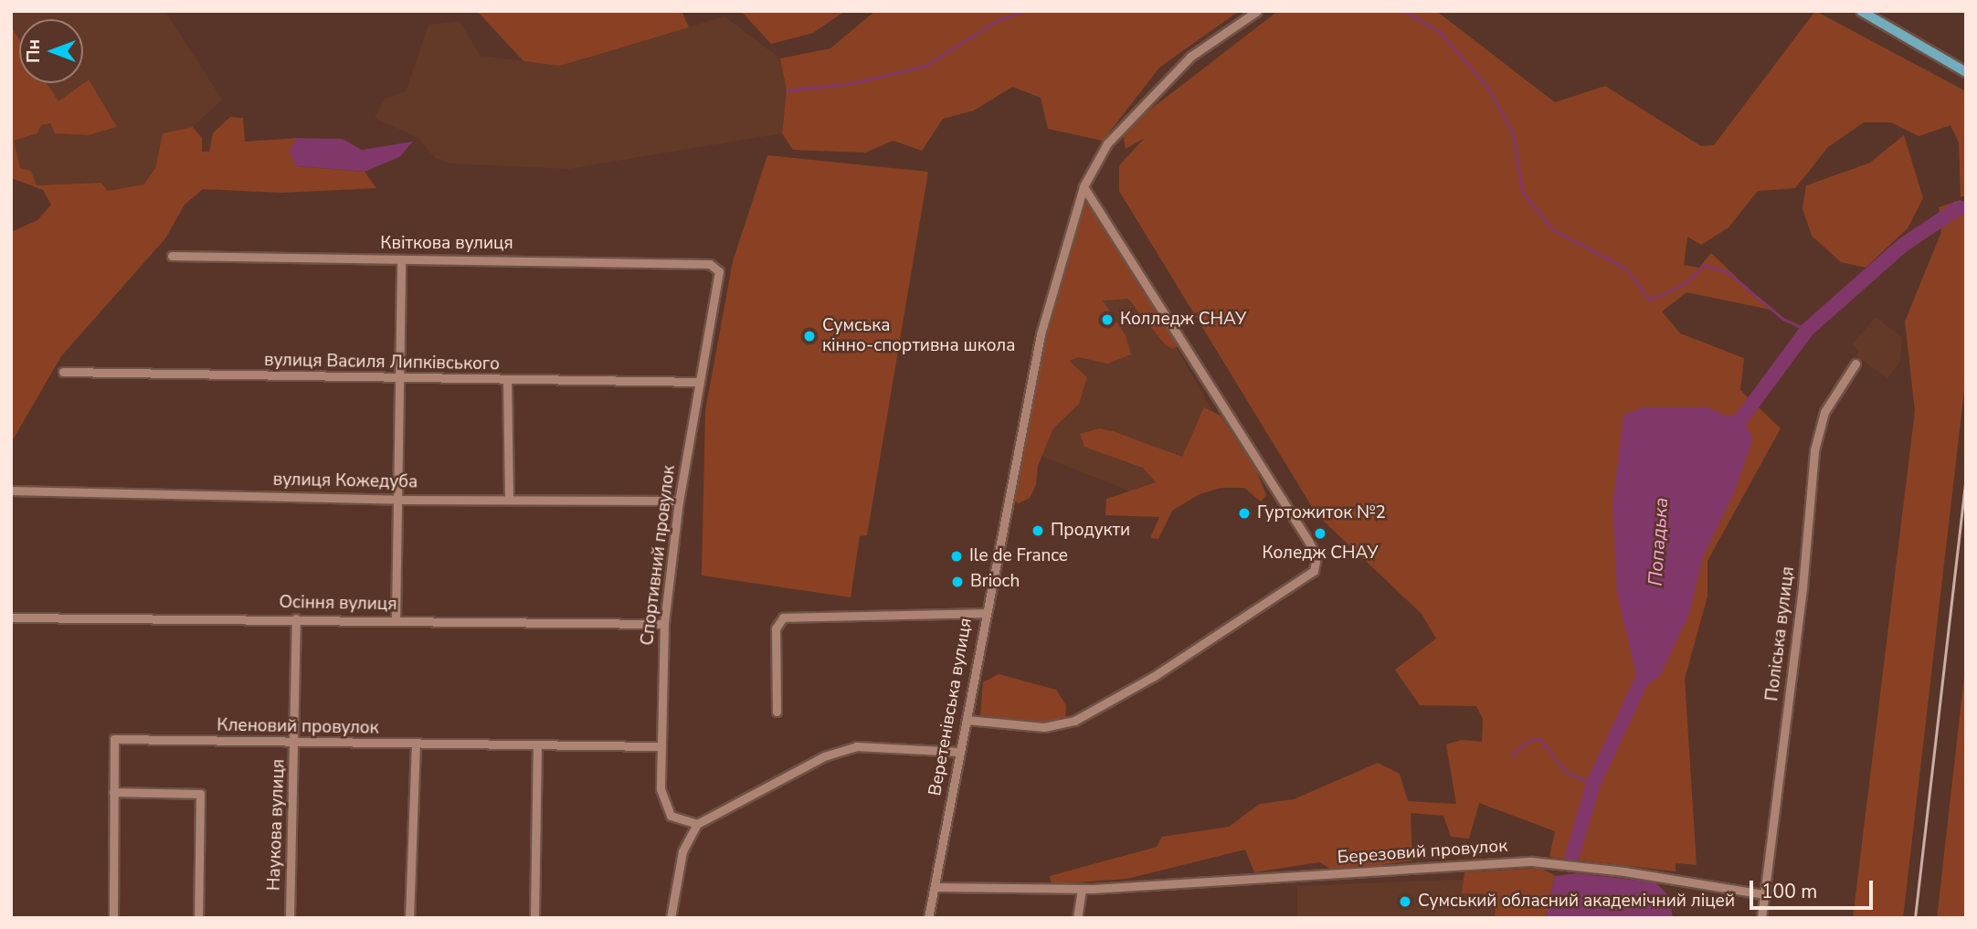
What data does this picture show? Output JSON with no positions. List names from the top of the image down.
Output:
{
  "streets": {
    "street": [
      "Квіткова вулиця",
      "вулиця Василя Липківського",
      "вулиця Кожедуба",
      "Спортивний провулок",
      "Осіння вулиця",
      "Поліська вулиця",
      "Веретенівська вулиця",
      "Кленовий провулок",
      "Наукова вулиця",
      "Березовий провулок"
    ]
  },
  "crossings": [
    ["Квіткова вулиця", "Спортивний провулок"],
    ["вулиця Василя Липківського", "Спортивний провулок"],
    ["вулиця Кожедуба", "Спортивний провулок"],
    ["Спортивний провулок", "Осіння вулиця"],
    ["Спортивний провулок", "Кленовий провулок"],
    ["Осіння вулиця", "Наукова вулиця"],
    ["Поліська вулиця", "Березовий провулок"],
    ["Веретенівська вулиця", "Березовий провулок"],
    ["Кленовий провулок", "Наукова вулиця"]
  ],
  "water": ["Попадька"],
  "places": [
    "Колледж СНАУ",
    "Сумська кінно-спортивна школа",
    "Гуртожиток №2",
    "Продукти",
    "Коледж СНАУ",
    "Ile de France",
    "Brioch",
    "Сумський обласний академічний ліцей"
  ],
  "scale_bar": "100 m",
  "north": "left"
}
